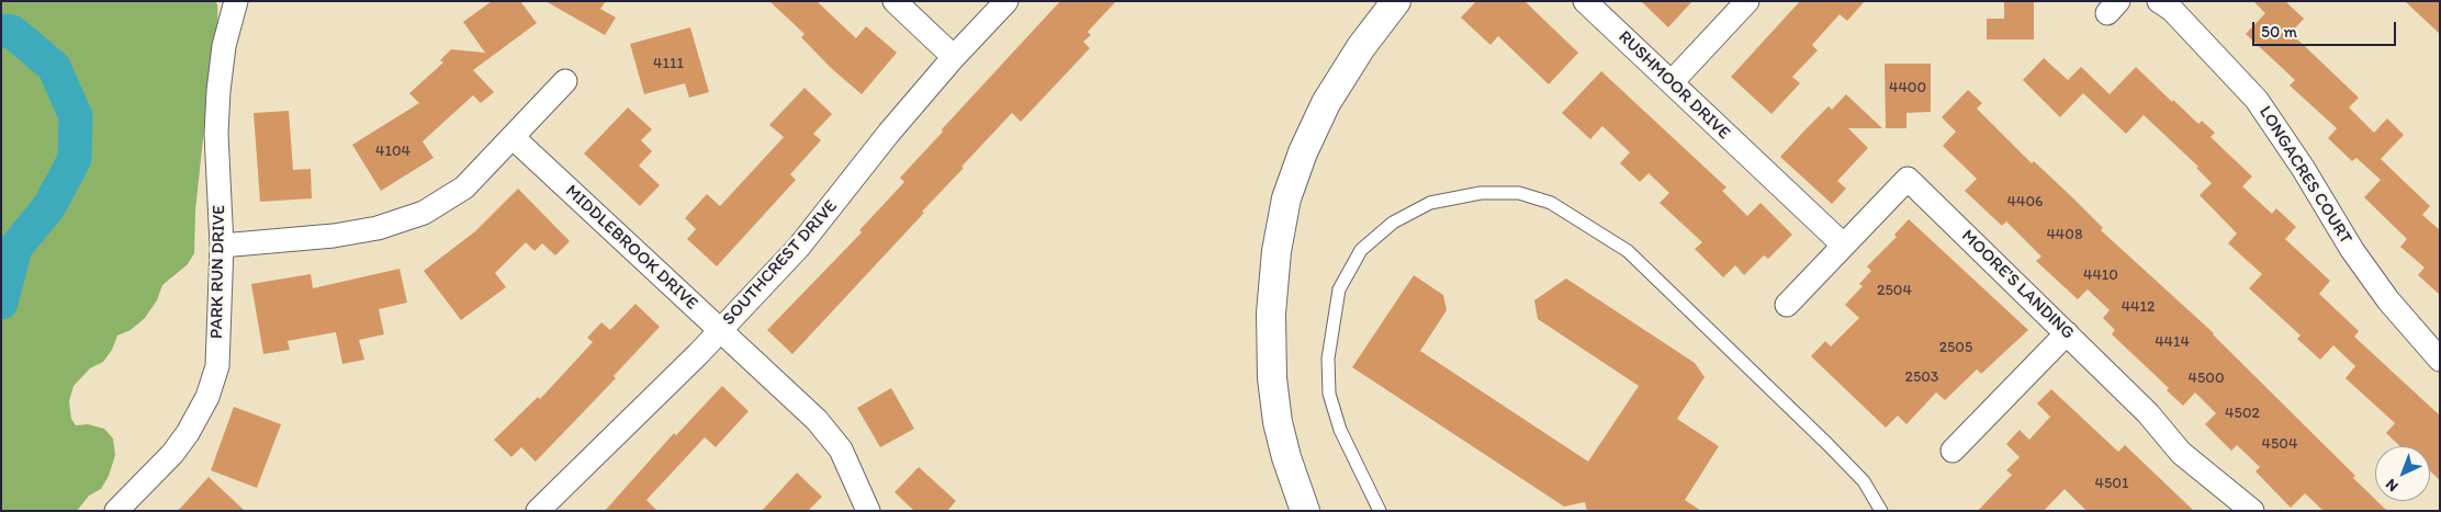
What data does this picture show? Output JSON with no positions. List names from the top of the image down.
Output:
{
  "streets": {
    "street": [
      "RUSHMOOR DRIVE",
      "LONGACRES COURT",
      "MIDDLEBROOK DRIVE",
      "SOUTHCREST DRIVE",
      "PARK RUN DRIVE",
      "MOORE'S LANDING"
    ]
  },
  "crossings": [
    ["RUSHMOOR DRIVE", "MOORE'S LANDING"],
    ["MIDDLEBROOK DRIVE", "SOUTHCREST DRIVE"]
  ],
  "house_numbers": [
    "4111",
    "4400",
    "4104",
    "4406",
    "4408",
    "4410",
    "2504",
    "4412",
    "4414",
    "2505",
    "2503",
    "4500",
    "4502",
    "4504",
    "4501"
  ],
  "scale_bar": "50 m",
  "north": "bottom left"
}
